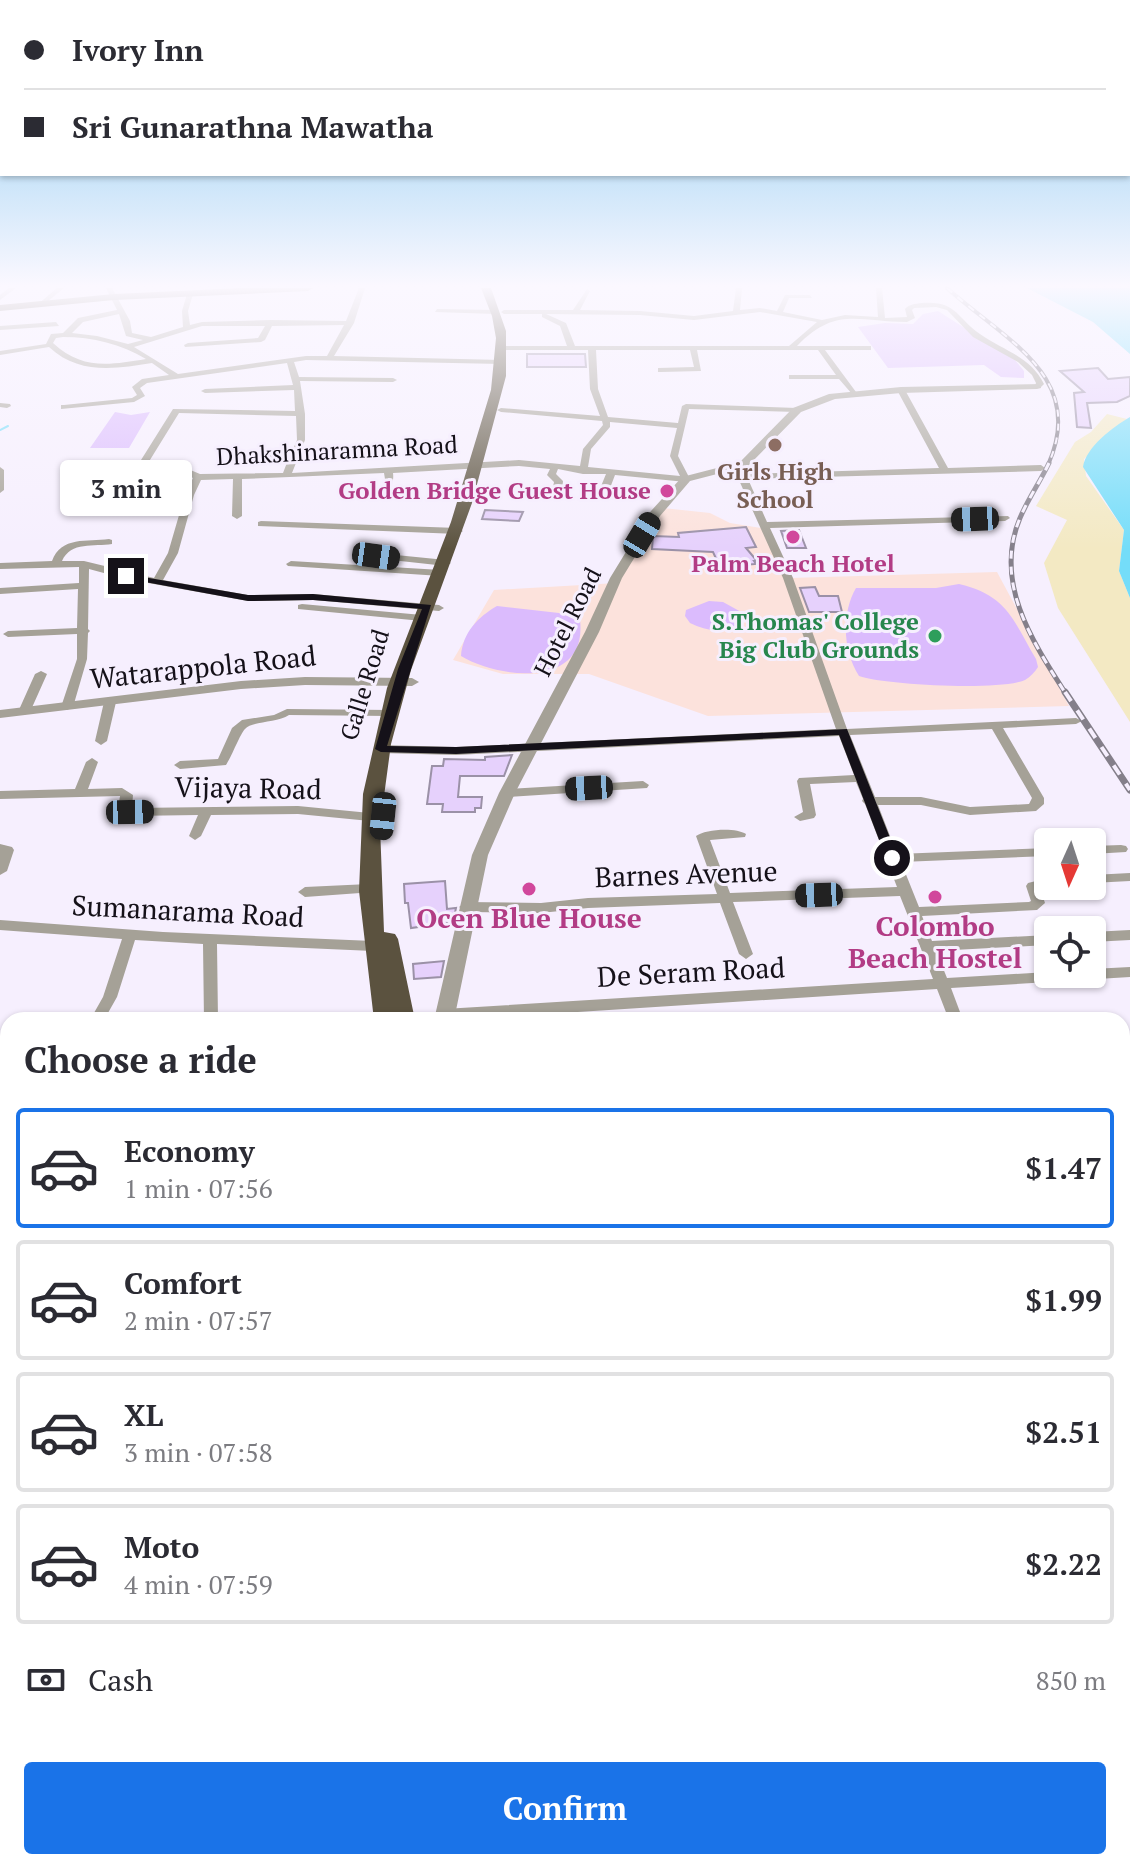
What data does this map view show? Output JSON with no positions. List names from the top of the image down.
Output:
{
  "streets": {
    "highway": ["Galle Road"],
    "street": [
      "Dhakshinaramna Road",
      "Hotel Road",
      "Watarappola Road",
      "Vijaya Road",
      "Barnes Avenue",
      "Sumanarama Road",
      "De Seram Road"
    ]
  },
  "crossings": [
    ["Dhakshinaramna Road", "Hotel Road"],
    ["Dhakshinaramna Road", "Galle Road"],
    ["Hotel Road", "Barnes Avenue"],
    ["Watarappola Road", "Galle Road"],
    ["Galle Road", "Vijaya Road"],
    ["Galle Road", "Sumanarama Road"]
  ],
  "places": [
    "Girls High School",
    "Golden Bridge Guest House",
    "Palm Beach Hotel",
    "S.Thomas' College Big Club Grounds",
    "Ocen Blue House",
    "Colombo Beach Hostel"
  ],
  "north": "bottom",
  "page": {
    "banner": ["Ivory Inn", "Sri Gunarathna Mawatha"],
    "bubble": "3 min",
    "heading": "Choose a ride",
    "list": [
      {
        "name": "Economy",
        "note": "1 min · 07:56",
        "value": "$1.47"
      },
      {
        "name": "Comfort",
        "note": "2 min · 07:57",
        "value": "$1.99"
      },
      {
        "name": "XL",
        "note": "3 min · 07:58",
        "value": "$2.51"
      },
      {
        "name": "Moto",
        "note": "4 min · 07:59",
        "value": "$2.22"
      }
    ],
    "pay": ["Cash", "850 m"],
    "buttons": "Confirm"
  }
}
